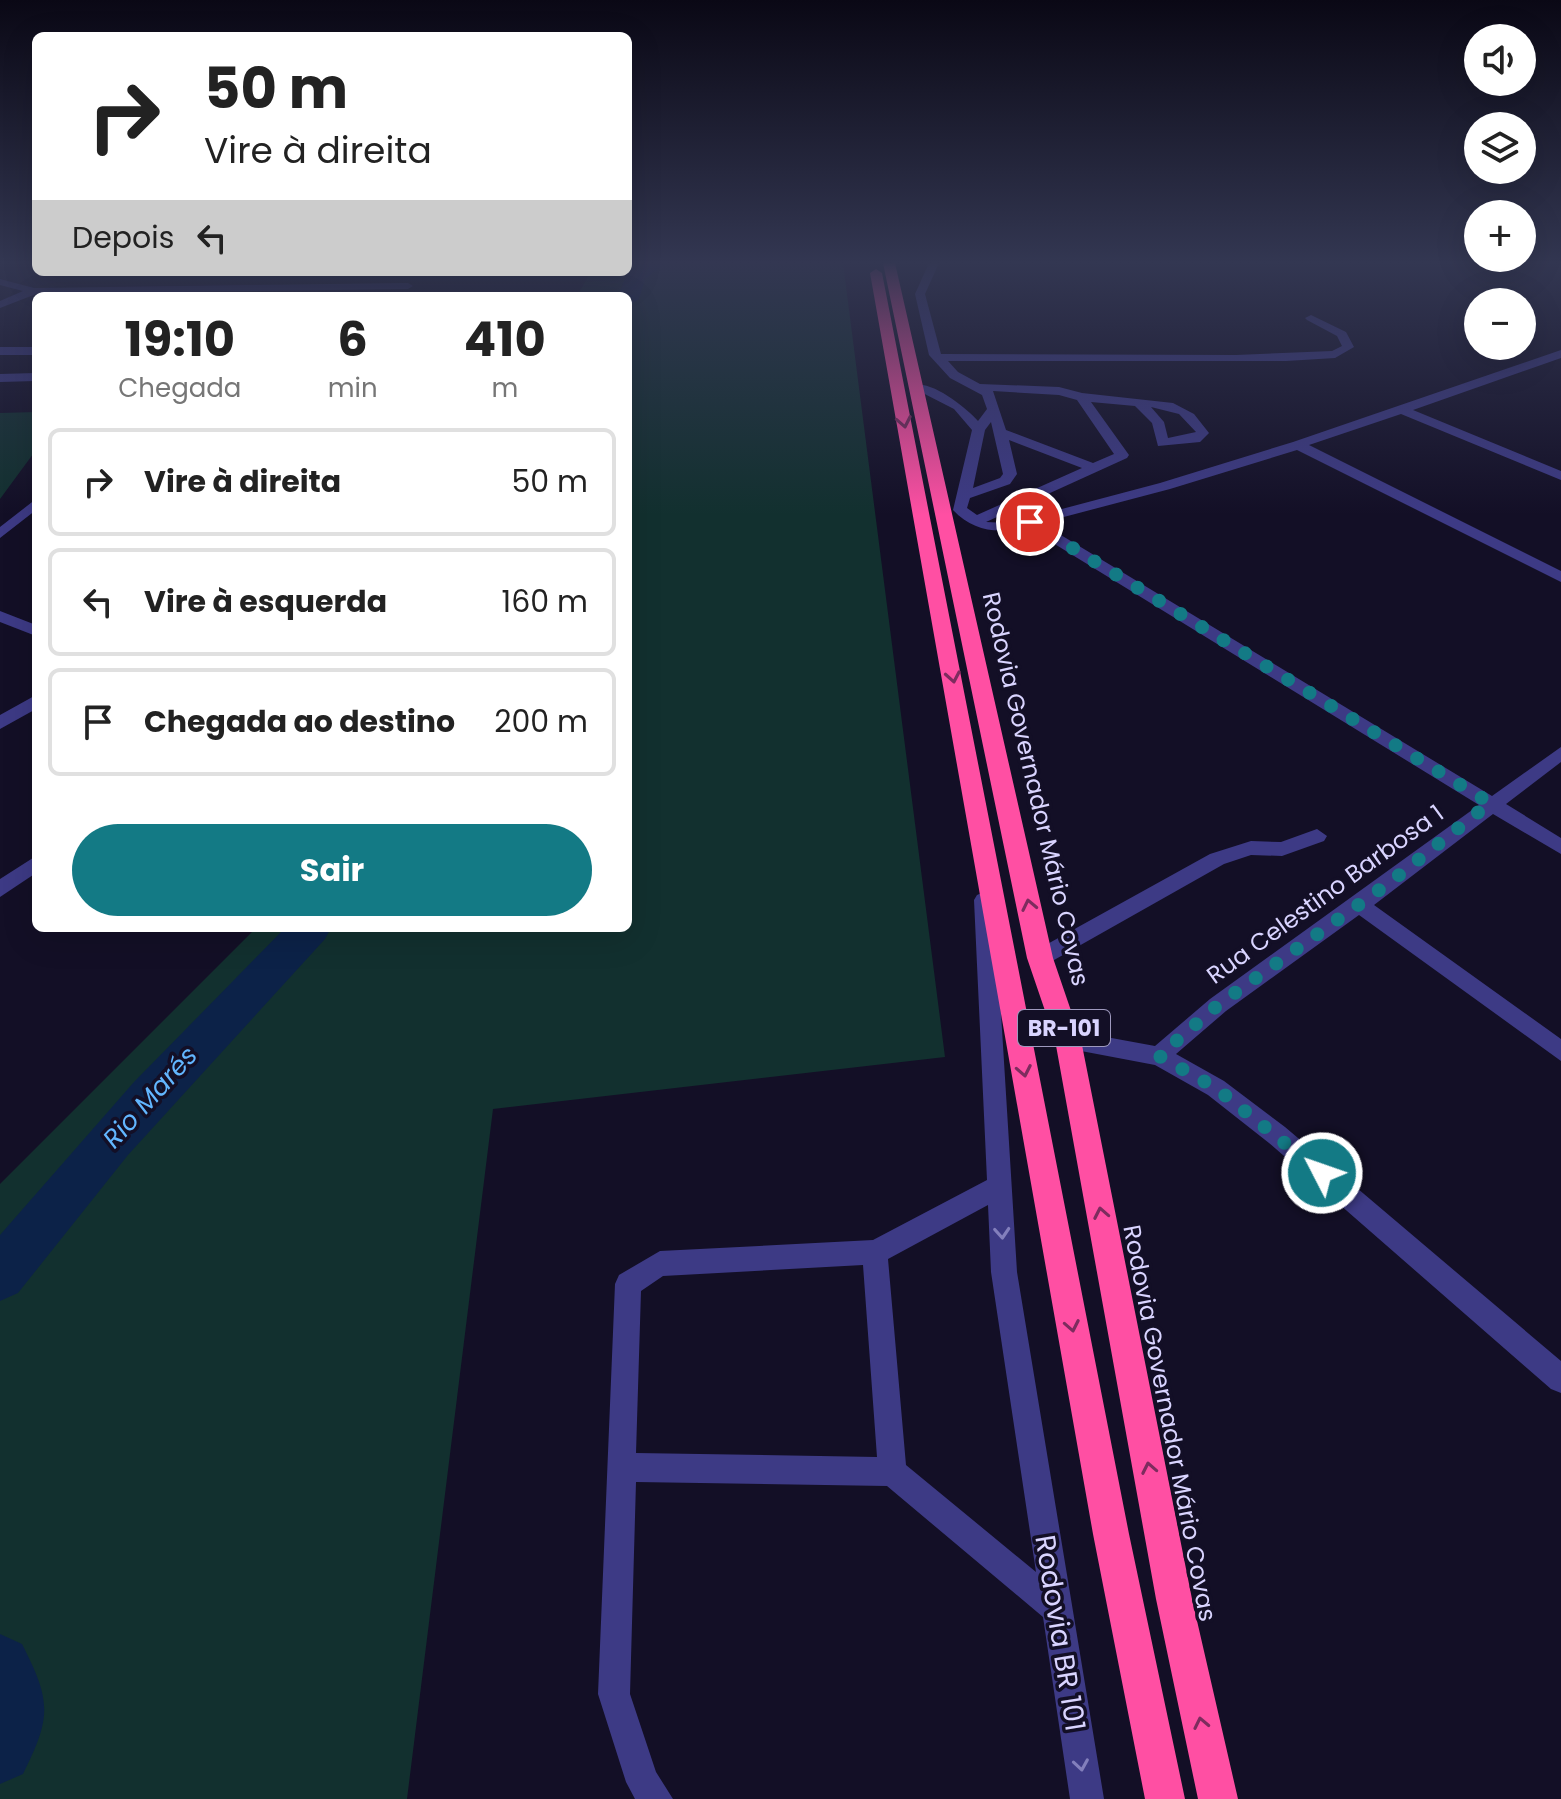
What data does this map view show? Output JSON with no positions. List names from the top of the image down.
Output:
{
  "streets": {
    "highway": ["Rodovia Governador Mário Covas", "BR-101"],
    "street": ["Rua Celestino Barbosa 1", "Rodovia BR 101"]
  },
  "crossings": [
    ["BR-101", "Rodovia BR 101"]
  ],
  "water": ["Rio Marés"],
  "page": {
    "map_buttons": ["+", "−"],
    "turn": ["50 m", "Vire à direita"],
    "then": "Depois",
    "eta": [
      "19:10",
      "Chegada",
      "6",
      "min",
      "410",
      "m"
    ],
    "list": [
      {
        "name": "Vire à direita",
        "value": "50 m"
      },
      {
        "name": "Vire à esquerda",
        "value": "160 m"
      },
      {
        "name": "Chegada ao destino",
        "value": "200 m"
      }
    ],
    "buttons": "Sair"
  }
}
